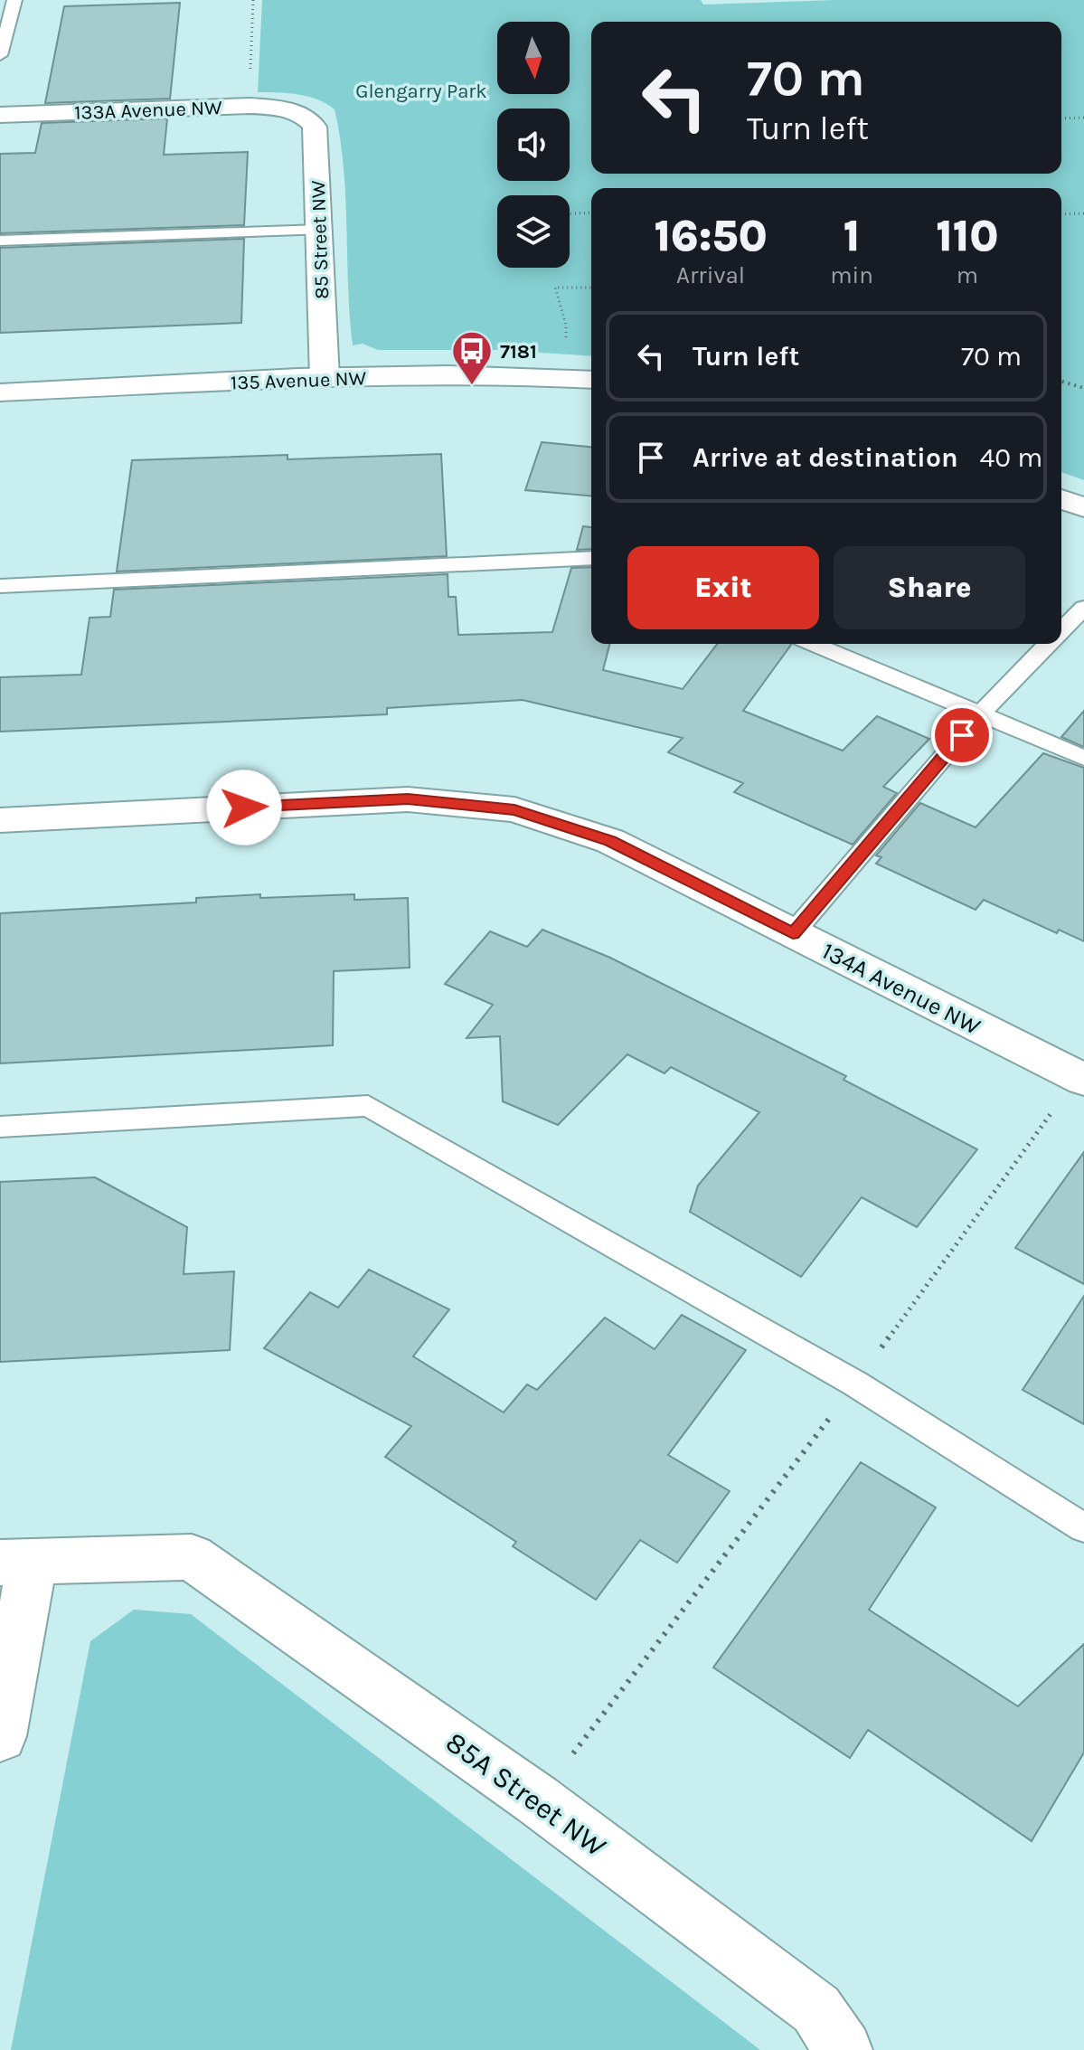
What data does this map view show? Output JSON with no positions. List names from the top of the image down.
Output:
{
  "streets": {
    "street": [
      "133A Avenue NW",
      "85 Street NW",
      "135 Avenue NW",
      "134A Avenue NW",
      "85A Street NW"
    ]
  },
  "crossings": [
    ["133A Avenue NW", "85 Street NW"],
    ["85 Street NW", "135 Avenue NW"]
  ],
  "parks": ["Glengarry Park"],
  "places": {
    "bus stop": ["7181"]
  },
  "north": "bottom",
  "page": {
    "turn": ["70 m", "Turn left"],
    "eta": [
      "16:50",
      "Arrival",
      "1",
      "min",
      "110",
      "m"
    ],
    "list": [
      {
        "name": "Turn left",
        "value": "70 m"
      },
      {
        "name": "Arrive at destination",
        "value": "40 m"
      }
    ],
    "buttons": ["Exit", "Share"]
  }
}
